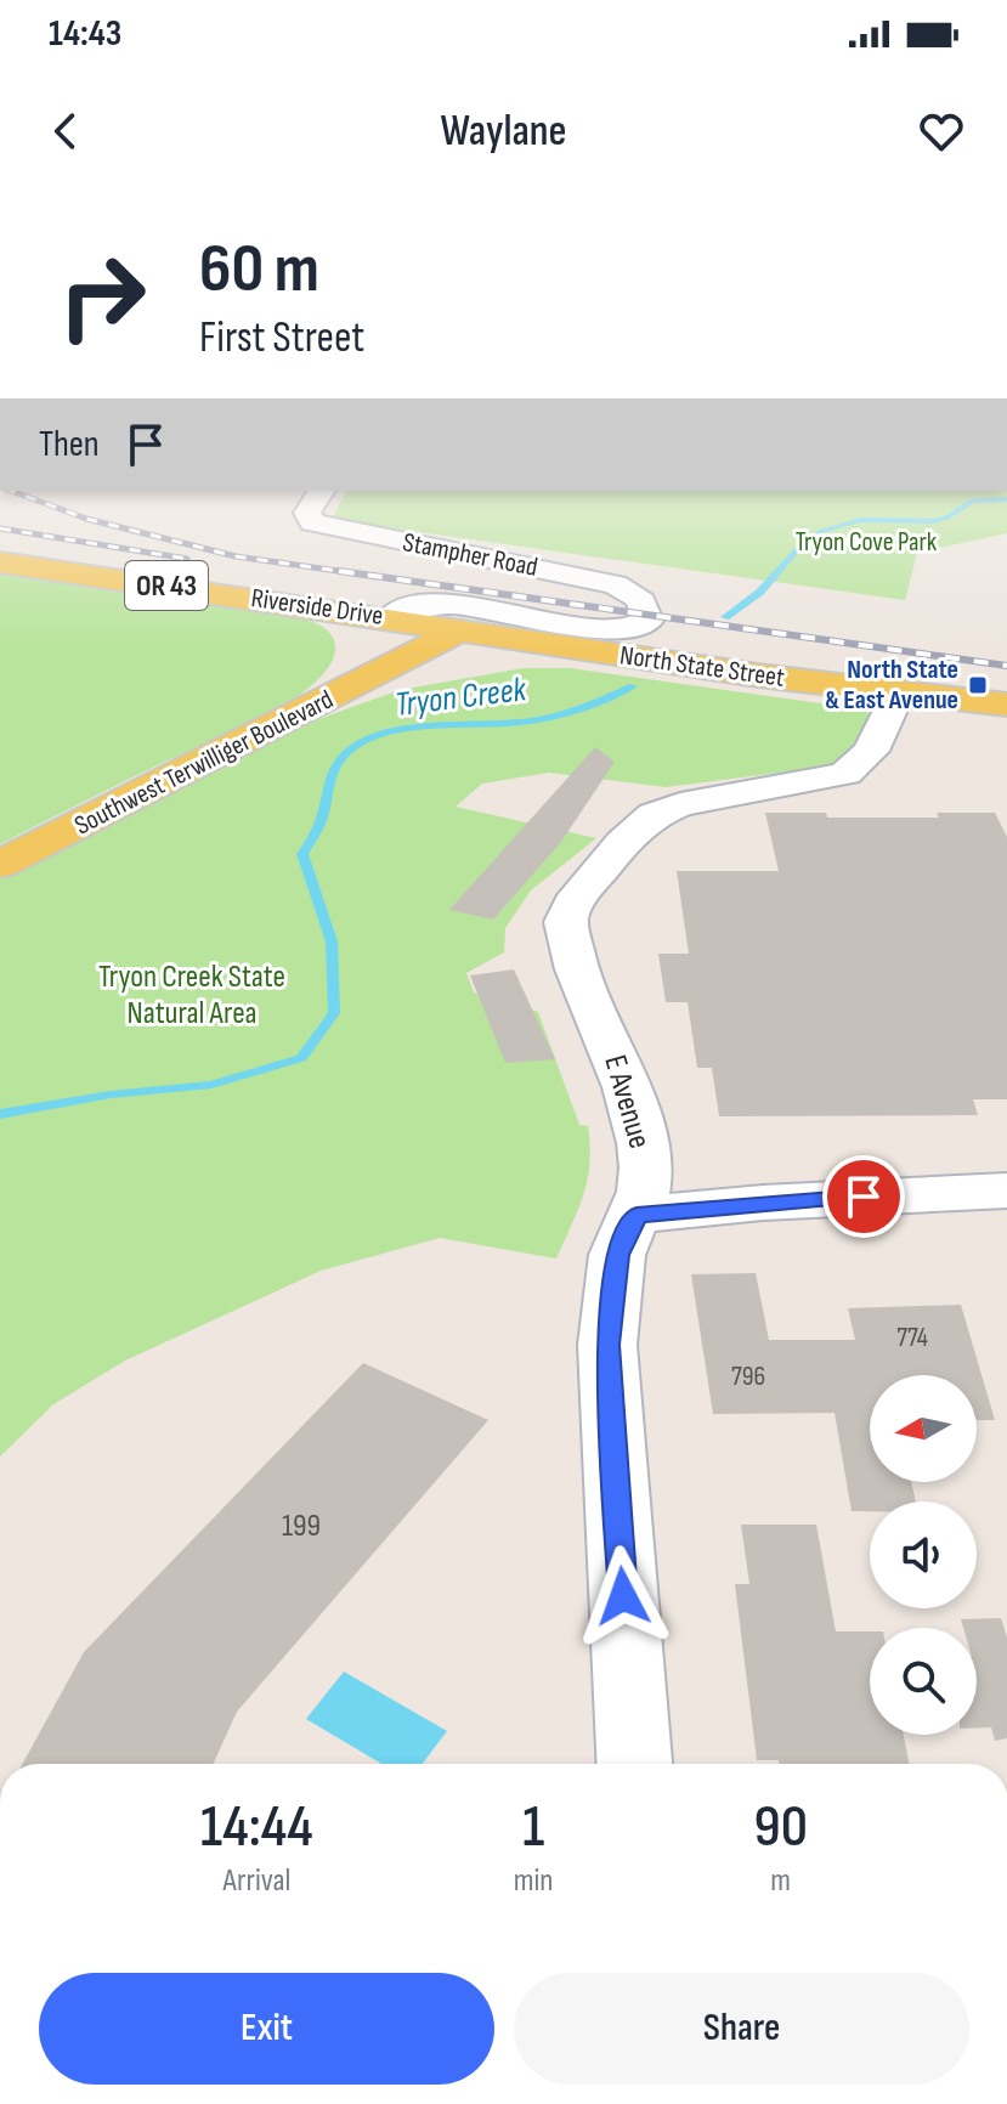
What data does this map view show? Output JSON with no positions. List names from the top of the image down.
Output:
{
  "streets": {
    "main road": [
      "OR 43",
      "Riverside Drive",
      "North State Street",
      "Southwest Terwilliger Boulevard"
    ],
    "street": ["Stampher Road", "E Avenue"]
  },
  "crossings": [
    ["Stampher Road", "Riverside Drive"],
    ["Riverside Drive", "North State Street"],
    ["Riverside Drive", "Southwest Terwilliger Boulevard"],
    ["North State Street", "Southwest Terwilliger Boulevard"],
    ["North State Street", "E Avenue"]
  ],
  "water": ["Tryon Creek"],
  "parks": ["Tryon Cove Park", "Tryon Creek State Natural Area"],
  "places": {
    "transit": ["North State & East Avenue"]
  },
  "house_numbers": ["774", "796", "199"],
  "north": "left",
  "page": {
    "status": "14:43",
    "header": "Waylane",
    "turn": ["60 m", "First Street"],
    "then": "Then",
    "eta": [
      "14:44",
      "Arrival",
      "1",
      "min",
      "90",
      "m"
    ],
    "buttons": ["Exit", "Share"]
  }
}
